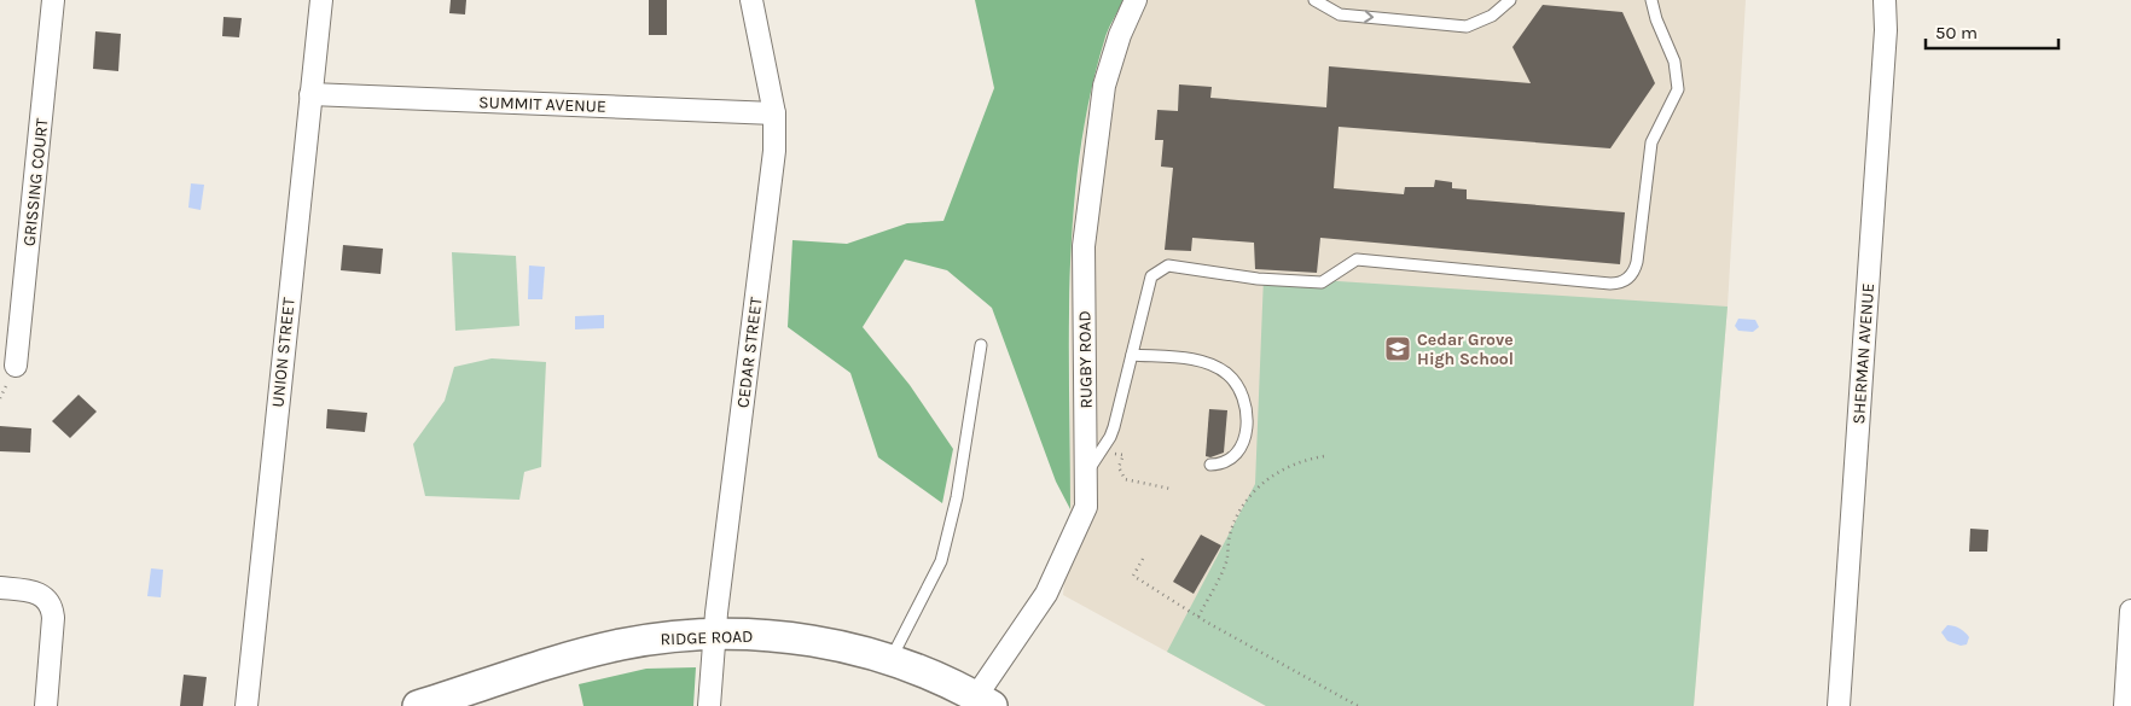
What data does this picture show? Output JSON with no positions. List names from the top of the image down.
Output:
{
  "streets": {
    "main road": ["RIDGE ROAD"],
    "street": [
      "SUMMIT AVENUE",
      "GRISSING COURT",
      "UNION STREET",
      "CEDAR STREET",
      "SHERMAN AVENUE",
      "RUGBY ROAD"
    ]
  },
  "crossings": [
    ["SUMMIT AVENUE", "UNION STREET"],
    ["SUMMIT AVENUE", "CEDAR STREET"],
    ["CEDAR STREET", "RIDGE ROAD"],
    ["RUGBY ROAD", "RIDGE ROAD"]
  ],
  "places": {
    "school or university": ["Cedar Grove High School"]
  },
  "scale_bar": "50 m"
}
